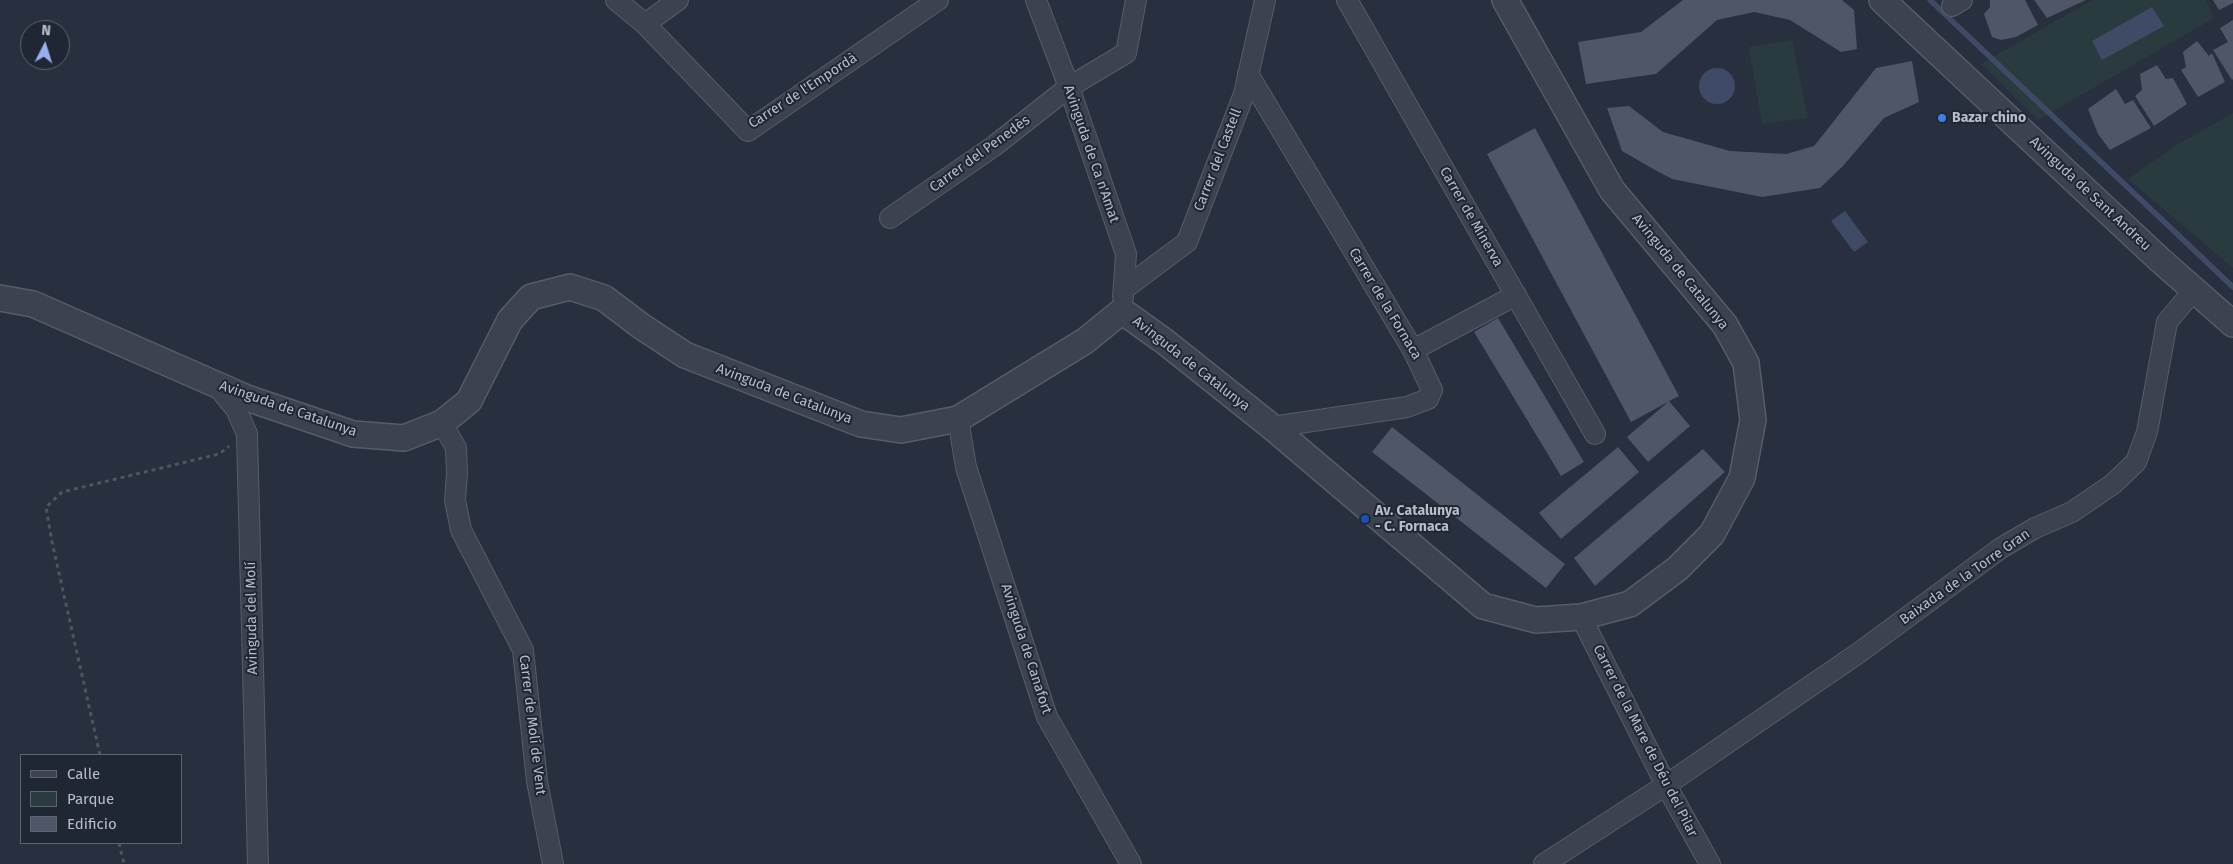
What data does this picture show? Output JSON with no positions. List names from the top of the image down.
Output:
{
  "streets": {
    "street": [
      "Carrer de l'Empordà",
      "Carrer del Penedès",
      "Avinguda de Ca n'Amat",
      "Carrer del Castell",
      "Avinguda de Sant Andreu",
      "Carrer de Minerva",
      "Avinguda de Catalunya",
      "Carrer de la Fornaca",
      "Baixada de la Torre Gran",
      "Avinguda del Molí",
      "Avinguda de Canafort",
      "Carrer de Molí de Vent",
      "Carrer de la Mare de Déu del Pilar"
    ]
  },
  "crossings": [
    ["Carrer del Penedès", "Avinguda de Ca n'Amat"],
    ["Avinguda de Ca n'Amat", "Carrer del Castell"],
    ["Avinguda de Ca n'Amat", "Avinguda de Catalunya"],
    ["Carrer del Castell", "Avinguda de Catalunya"],
    ["Carrer del Castell", "Carrer de la Fornaca"],
    ["Avinguda de Sant Andreu", "Baixada de la Torre Gran"],
    ["Avinguda de Catalunya", "Carrer de la Fornaca"],
    ["Avinguda de Catalunya", "Avinguda del Molí"],
    ["Avinguda de Catalunya", "Avinguda de Canafort"],
    ["Avinguda de Catalunya", "Carrer de Molí de Vent"],
    ["Avinguda de Catalunya", "Carrer de la Mare de Déu del Pilar"],
    ["Baixada de la Torre Gran", "Carrer de la Mare de Déu del Pilar"]
  ],
  "places": ["Bazar chino", "Av. Catalunya - C. Fornaca"],
  "legend": ["Calle", "Parque", "Edificio"],
  "north": "top"
}
